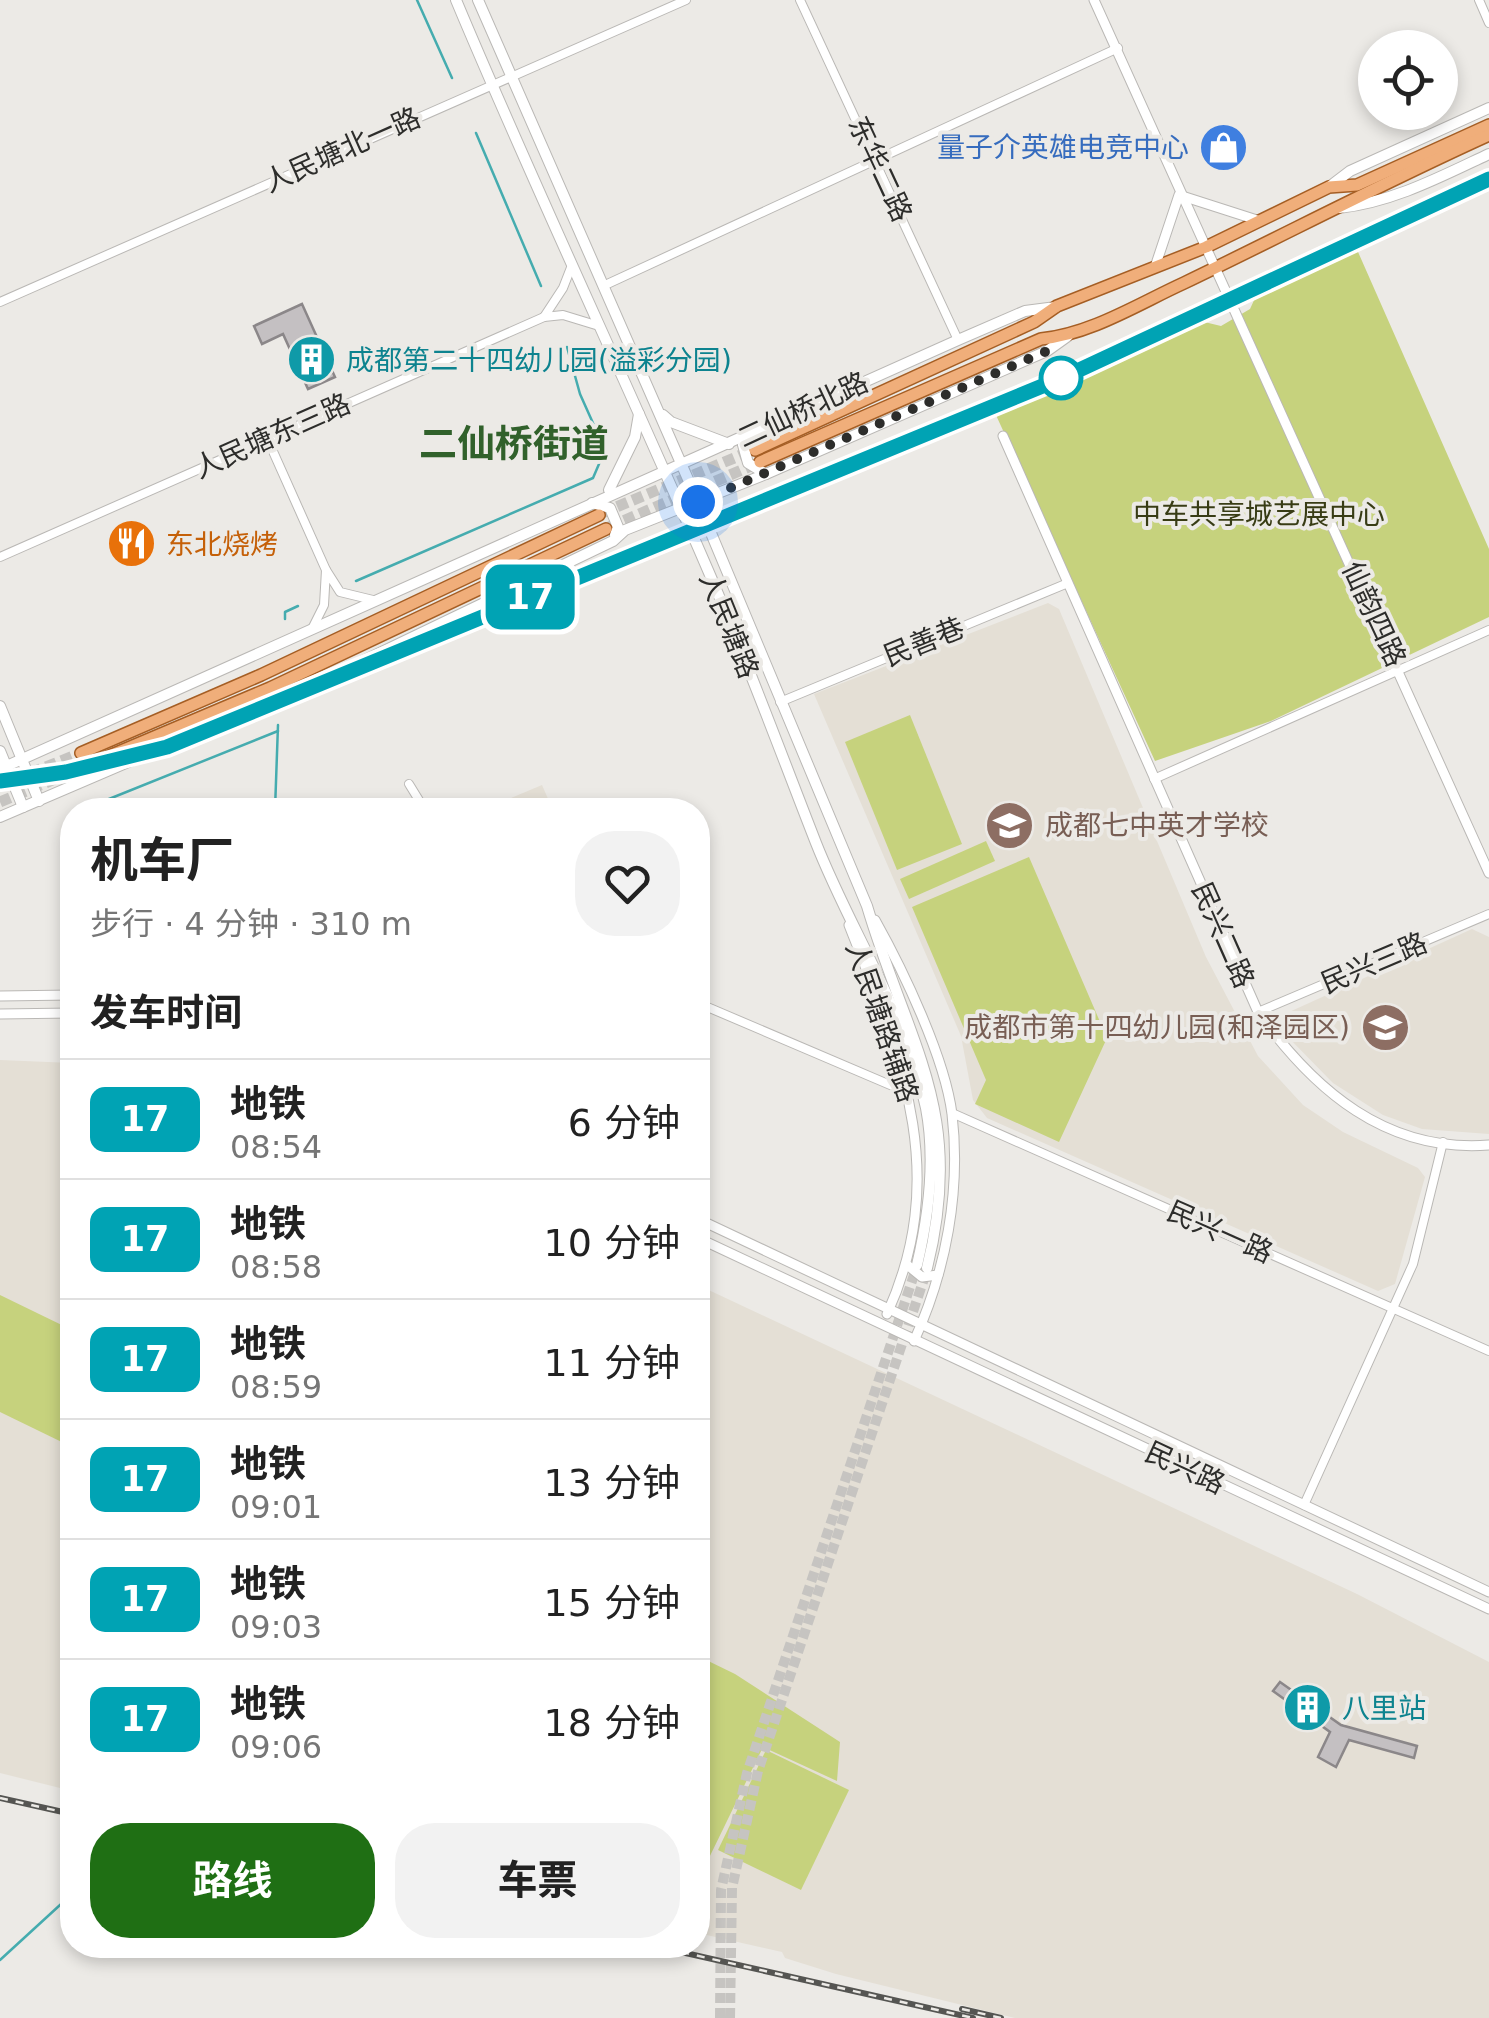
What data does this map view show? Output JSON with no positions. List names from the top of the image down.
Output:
{
  "streets": {
    "main road": ["二仙桥北路", "人民塘路"],
    "street": [
      "人民塘北一路",
      "东华二路",
      "人民塘东三路",
      "仙韵四路",
      "民善巷",
      "民兴二路",
      "民兴三路",
      "人民塘路辅路",
      "民兴一路",
      "民兴路"
    ]
  },
  "crossings": [
    ["人民塘北一路", "人民塘路"],
    ["东华二路", "二仙桥北路"],
    ["二仙桥北路", "仙韵四路"],
    ["二仙桥北路", "人民塘路"],
    ["人民塘路", "民善巷"],
    ["人民塘路", "人民塘路辅路"],
    ["民善巷", "民兴二路"],
    ["民兴二路", "民兴三路"],
    ["人民塘路辅路", "民兴一路"],
    ["人民塘路辅路", "民兴路"]
  ],
  "districts": ["二仙桥街道"],
  "parks": ["中车共享城艺展中心"],
  "places": {
    "shop": ["量子介英雄电竞中心"],
    "building": ["成都第二十四幼儿园(溢彩分园)", "八里站"],
    "restaurant": ["东北烧烤"],
    "school or university": ["成都七中英才学校", "成都市第十四幼儿园(和泽园区)"]
  },
  "lines": ["metro line 17"],
  "page": {
    "on_map": "17",
    "heading": [
      ["机车厂", "步行 · 4 分钟 · 310 m"],
      "发车时间"
    ],
    "list": [
      {
        "mark": "17",
        "name": "地铁",
        "note": "08:54",
        "value": "6 分钟"
      },
      {
        "mark": "17",
        "name": "地铁",
        "note": "08:58",
        "value": "10 分钟"
      },
      {
        "mark": "17",
        "name": "地铁",
        "note": "08:59",
        "value": "11 分钟"
      },
      {
        "mark": "17",
        "name": "地铁",
        "note": "09:01",
        "value": "13 分钟"
      },
      {
        "mark": "17",
        "name": "地铁",
        "note": "09:03",
        "value": "15 分钟"
      },
      {
        "mark": "17",
        "name": "地铁",
        "note": "09:06",
        "value": "18 分钟"
      }
    ],
    "buttons": ["路线", "车票"]
  }
}
